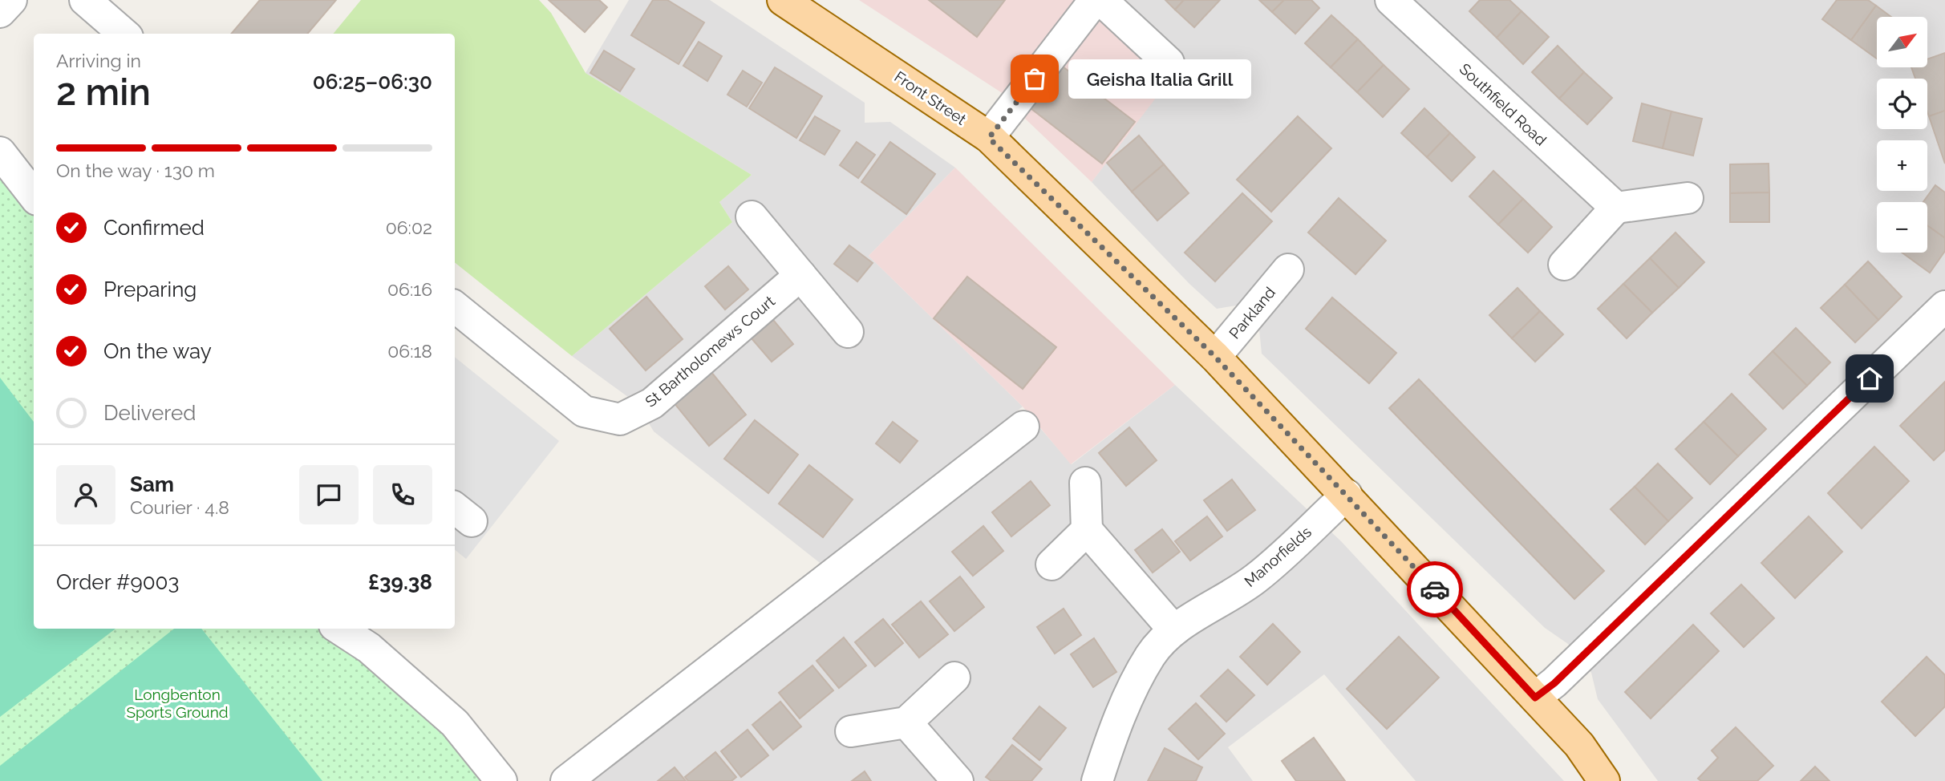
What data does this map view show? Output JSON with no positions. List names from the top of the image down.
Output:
{
  "streets": {
    "main road": ["Front Street"],
    "street": [
      "Southfield Road",
      "Parkland",
      "St Bartholomews Court",
      "Manorfields"
    ]
  },
  "crossings": [
    ["Front Street", "Parkland"],
    ["Front Street", "Manorfields"]
  ],
  "parks": ["Longbenton Sports Ground"],
  "places": ["Geisha Italia Grill"],
  "north": "top right",
  "page": {
    "map_buttons": ["+", "−"],
    "heading": ["2 min", "Arriving in", "06:25–06:30"],
    "panel": [
      "Sam",
      "Courier · 4.8",
      "Order #9003",
      "£39.38"
    ],
    "bubble": "Geisha Italia Grill",
    "bar": "On the way · 130 m",
    "list": [
      ["Confirmed", "06:02"],
      ["Preparing", "06:16"],
      ["On the way", "06:18"],
      "Delivered"
    ]
  }
}
